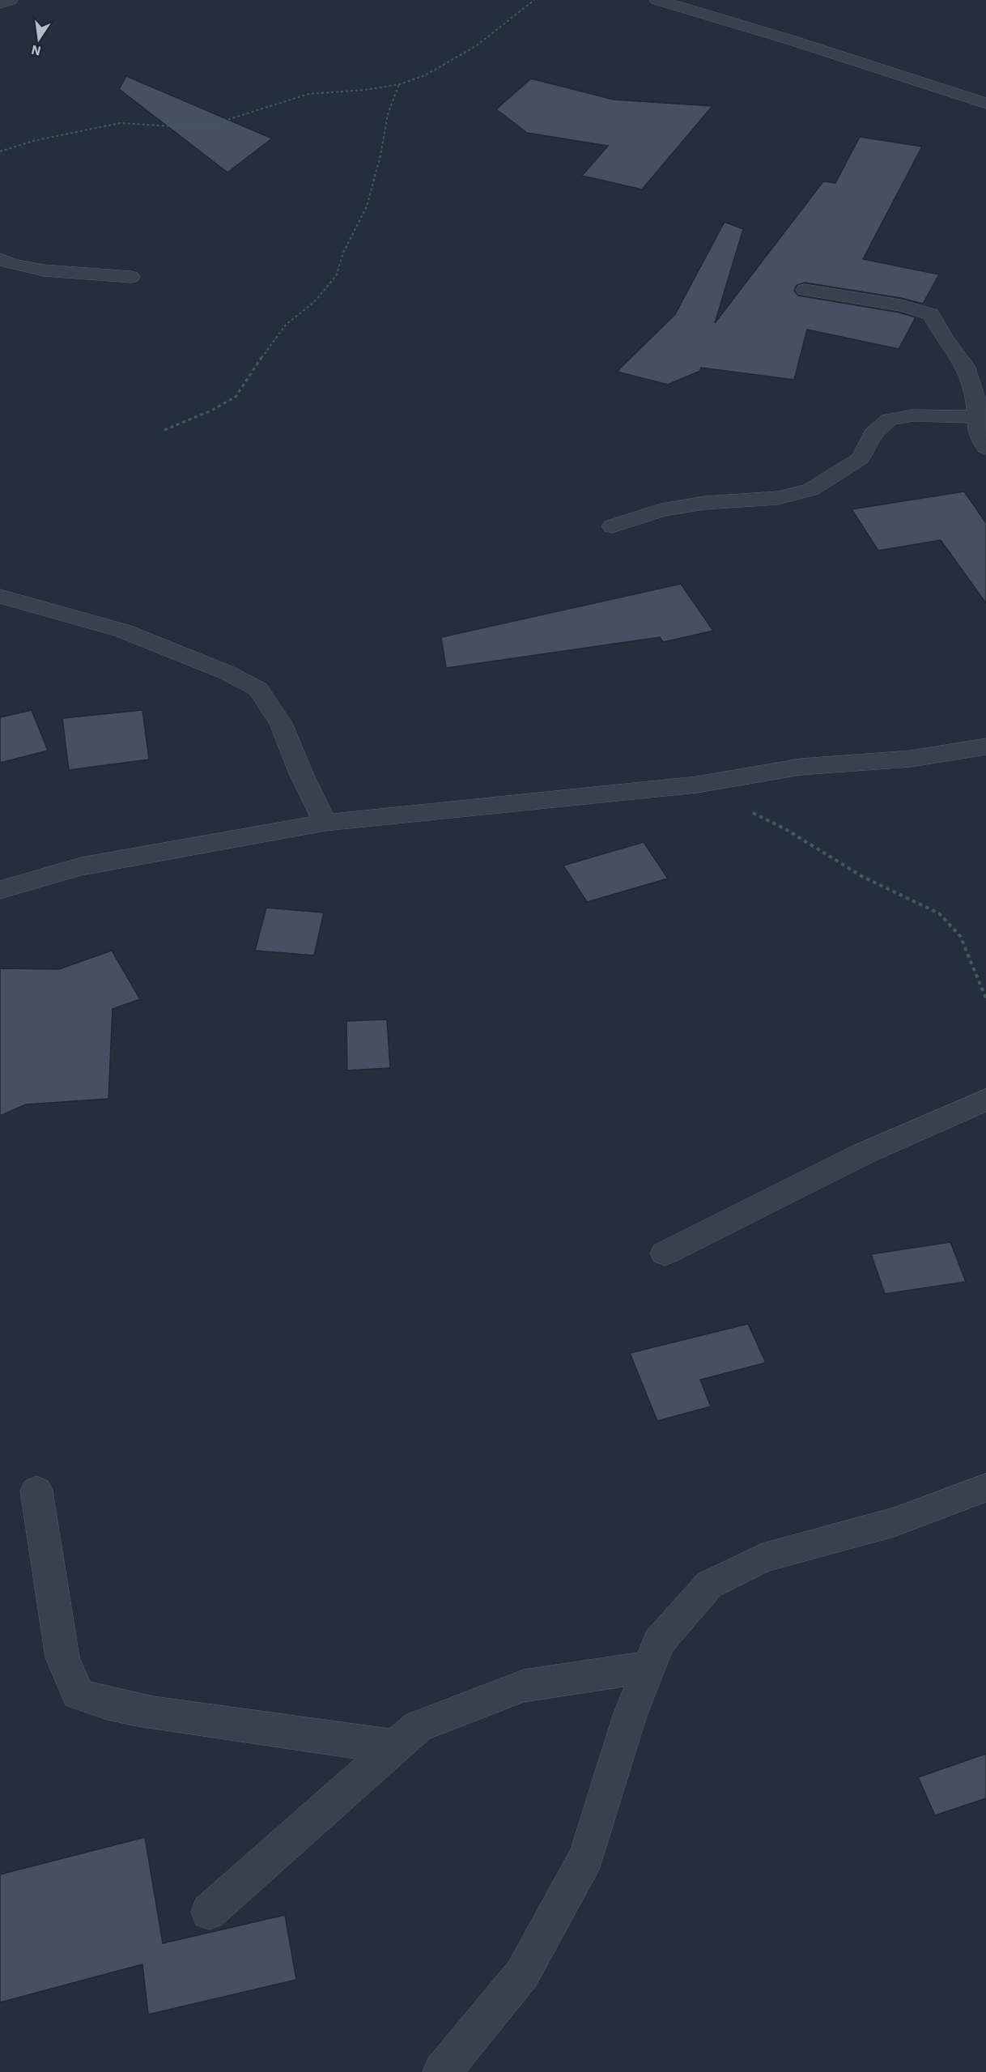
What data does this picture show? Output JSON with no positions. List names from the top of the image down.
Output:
{
  "north": "bottom"
}
